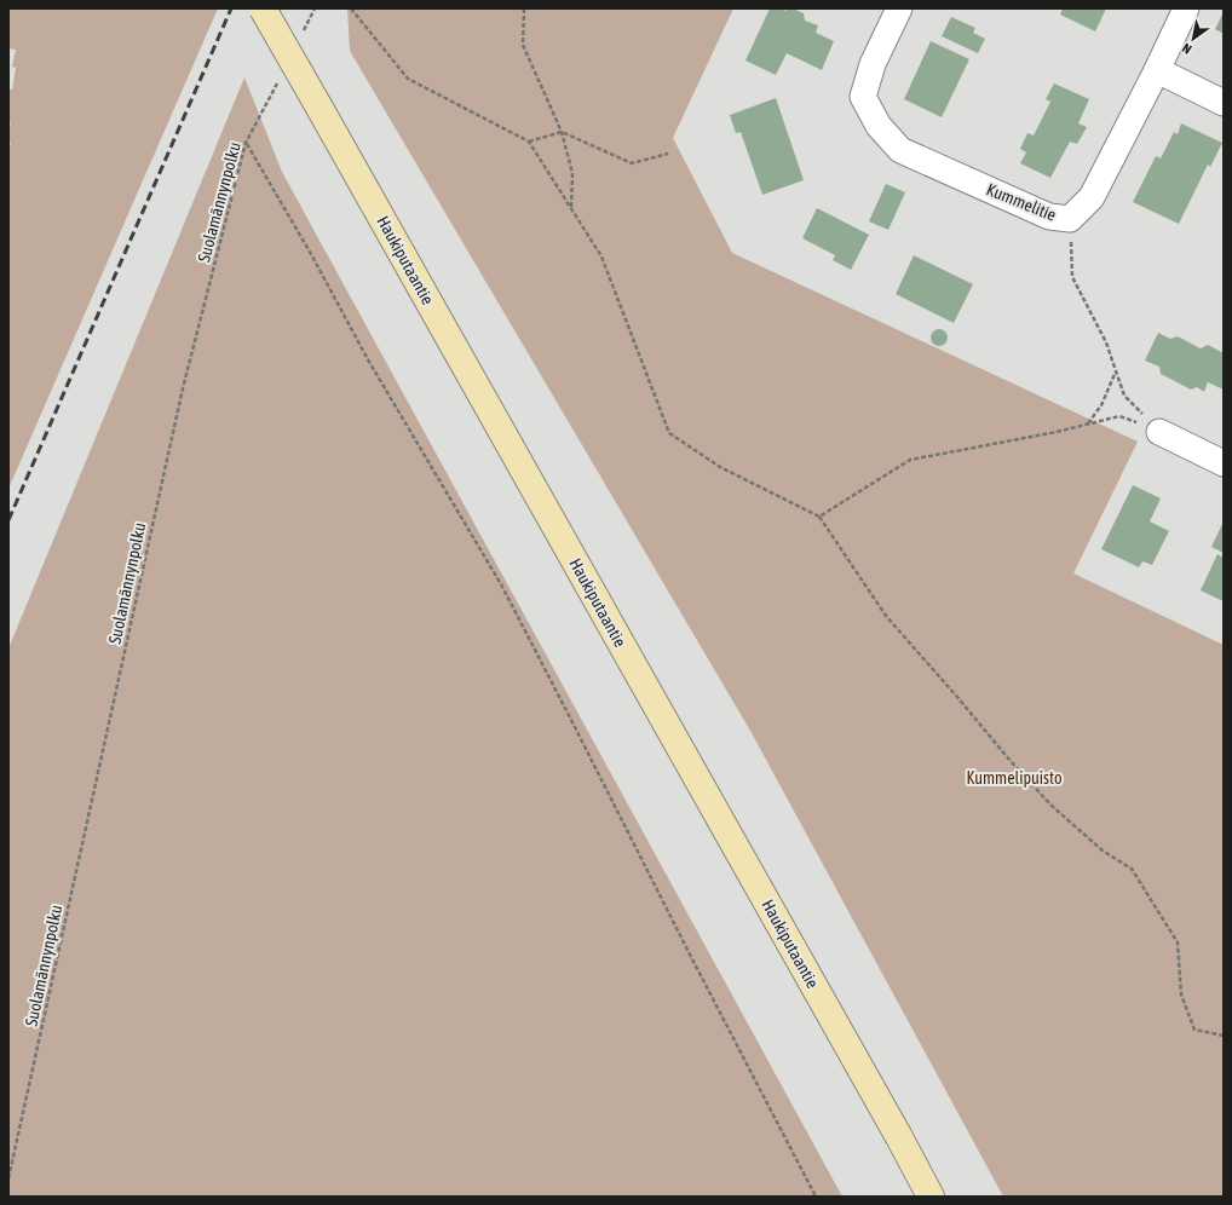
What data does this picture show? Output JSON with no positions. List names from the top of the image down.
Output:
{
  "streets": {
    "main road": ["Haukiputaantie"],
    "street": ["Kummelitie"],
    "path": ["Suolamännynpolku"]
  },
  "parks": ["Kummelipuisto"],
  "north": "bottom left"
}
